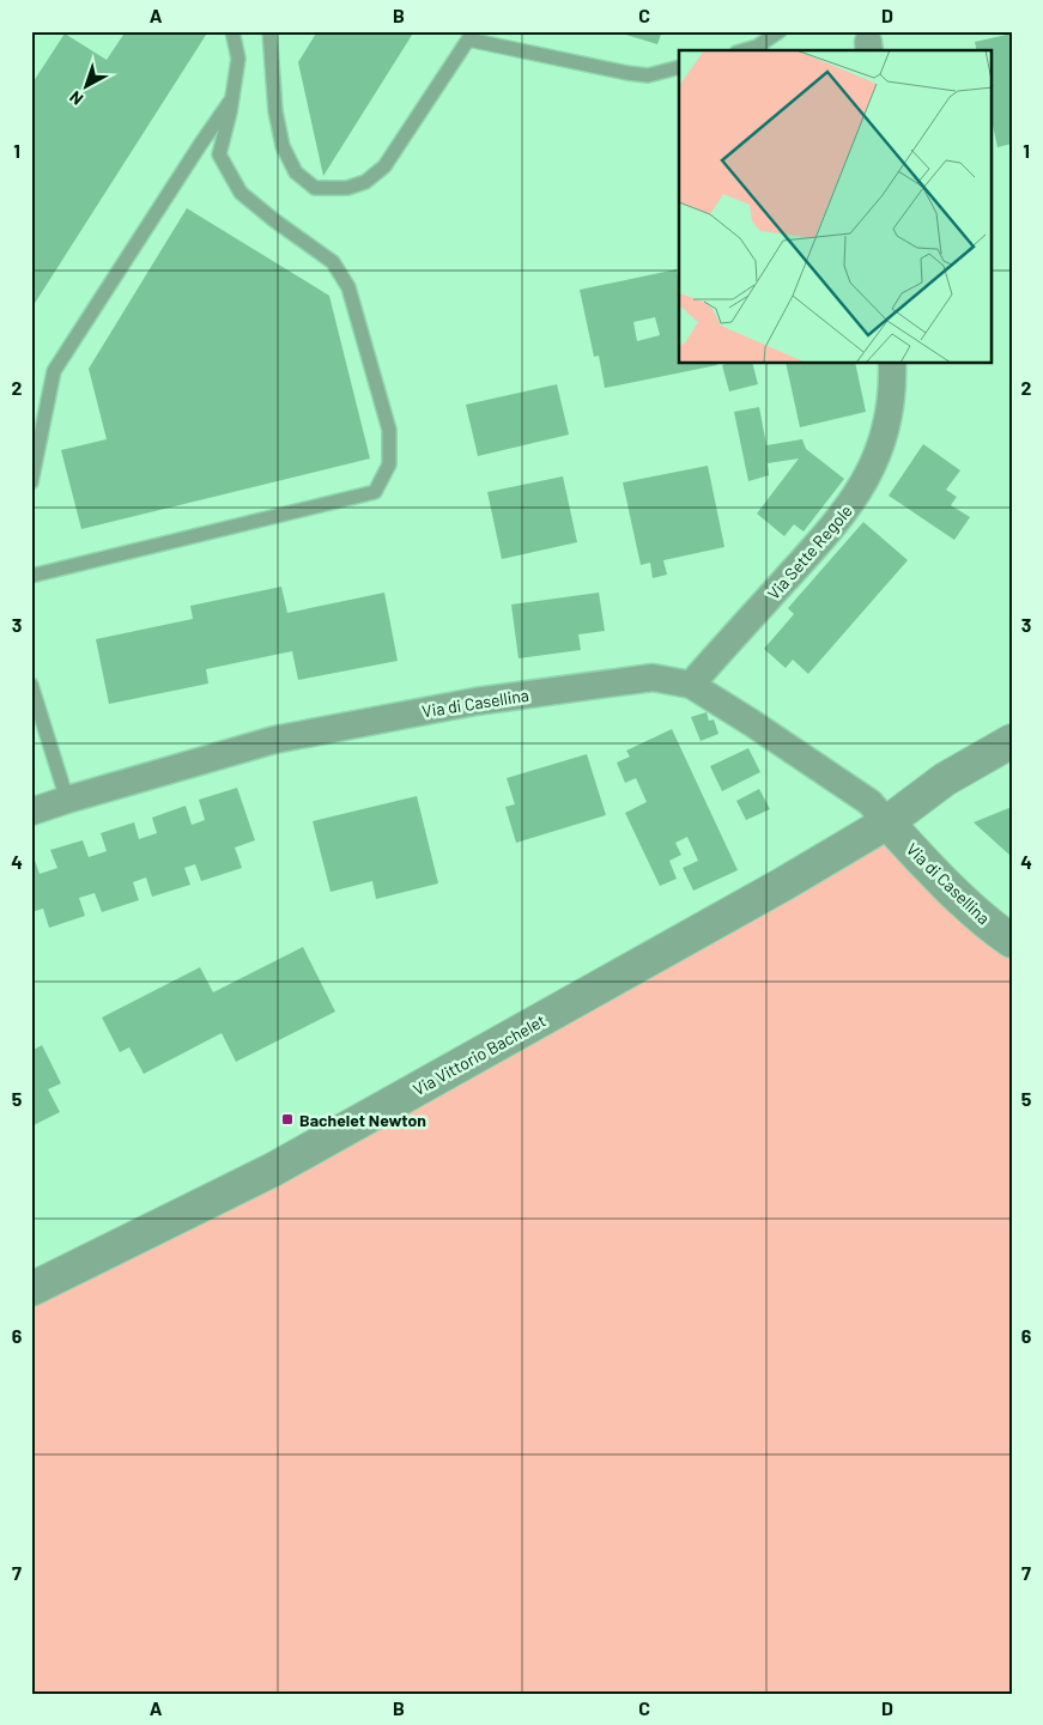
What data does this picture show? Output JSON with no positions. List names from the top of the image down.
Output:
{
  "streets": {
    "street": ["Via Sette Regole", "Via di Casellina", "Via Vittorio Bachelet"]
  },
  "crossings": [
    ["Via Sette Regole", "Via di Casellina"],
    ["Via di Casellina", "Via Vittorio Bachelet"]
  ],
  "places": {
    "transit": ["Bachelet Newton"]
  },
  "north": "bottom left",
  "grid": {
    "columns": [
      "A",
      "B",
      "C",
      "D"
    ],
    "rows": [
      "1",
      "2",
      "3",
      "4",
      "5",
      "6",
      "7"
    ]
  }
}
